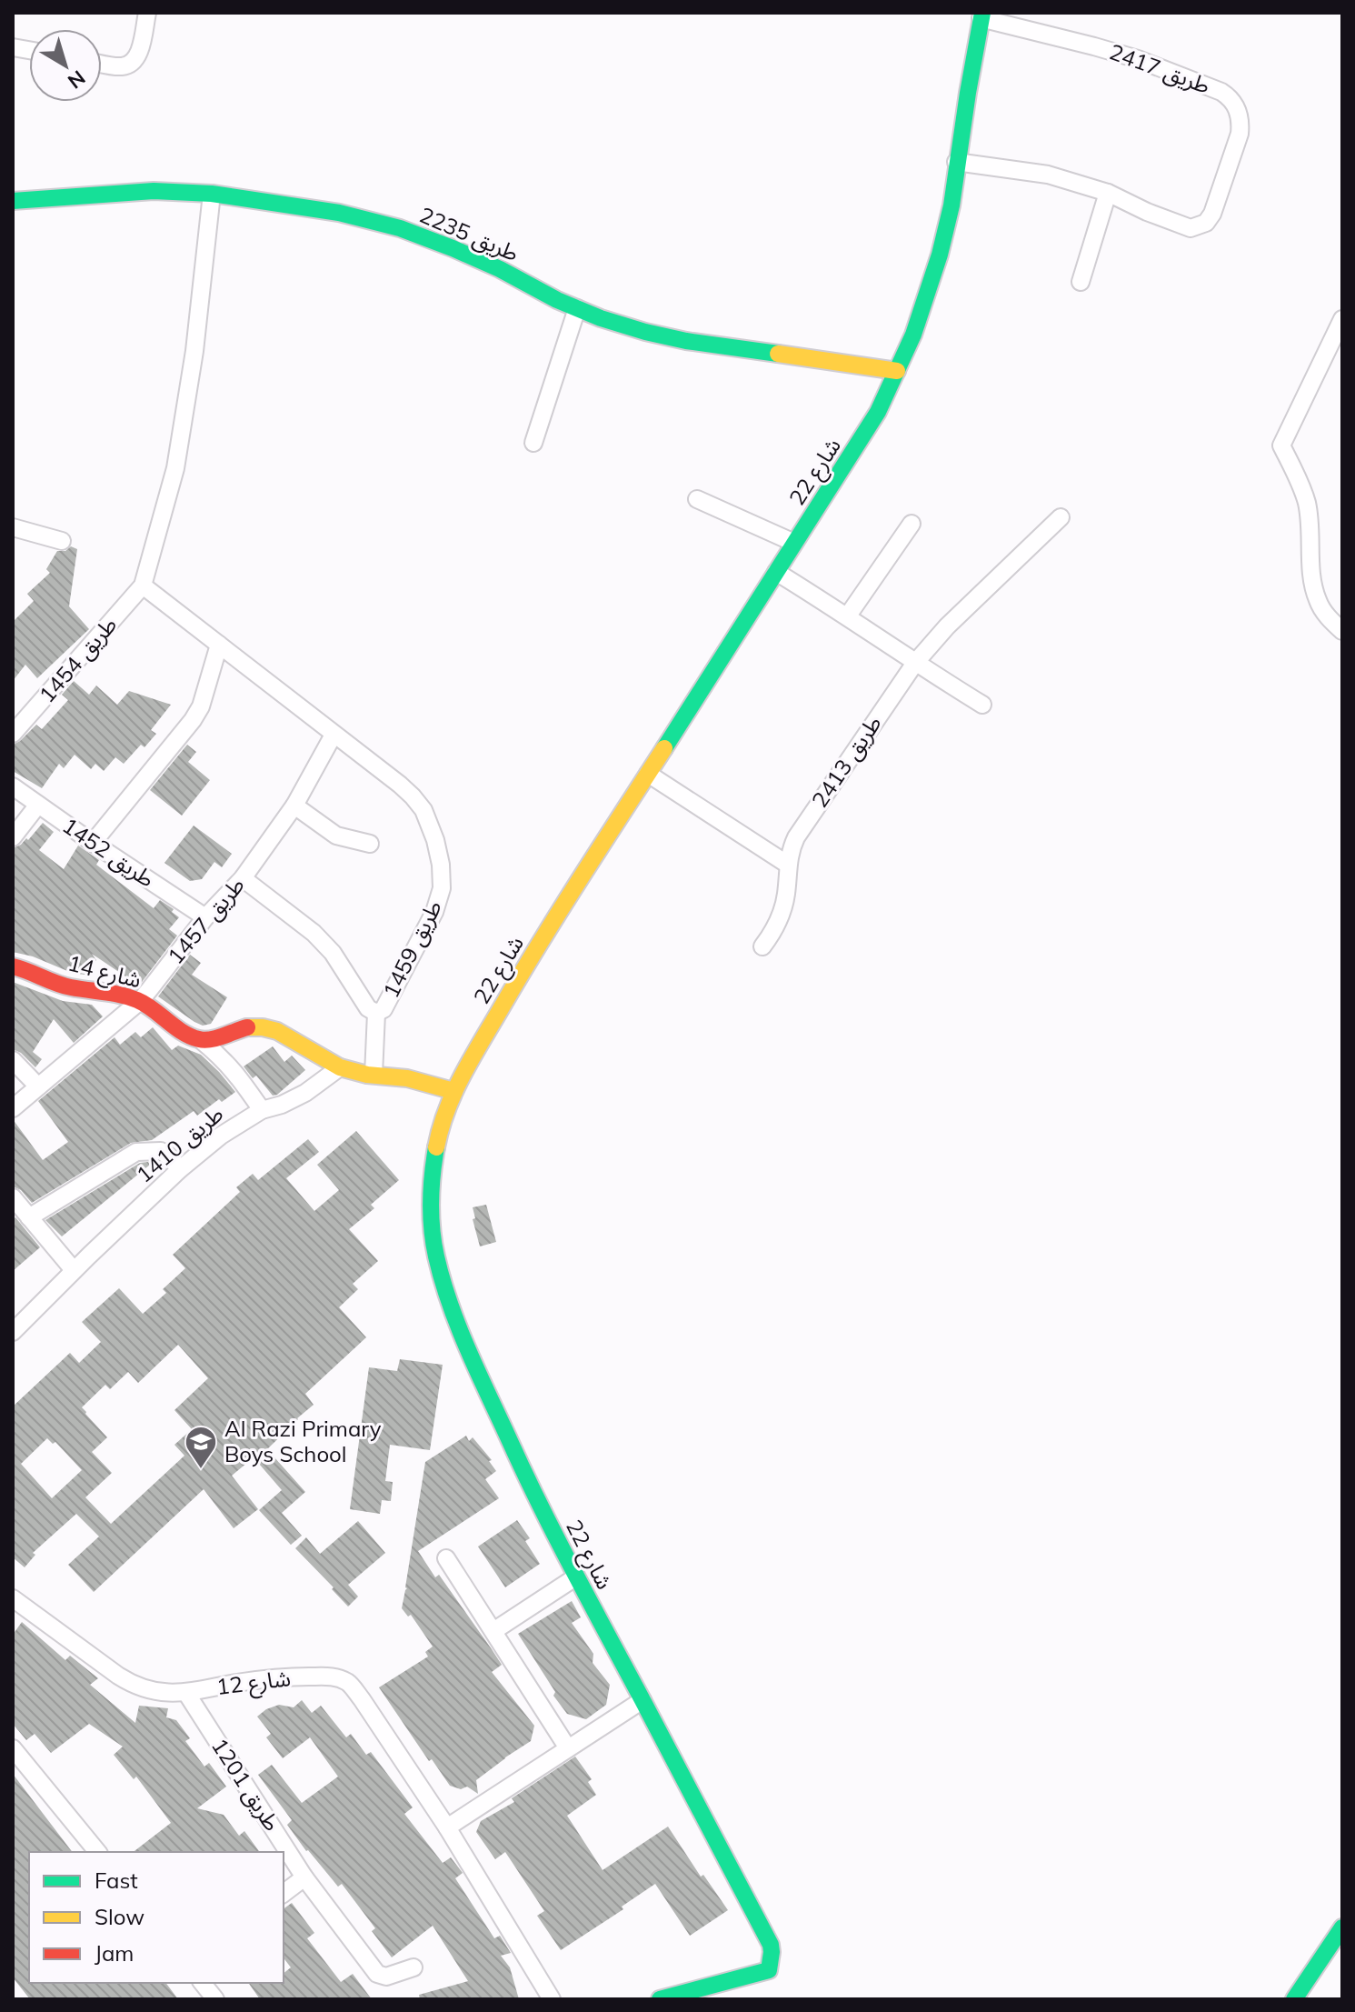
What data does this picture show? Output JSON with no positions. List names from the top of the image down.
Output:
{
  "streets": {
    "main road": ["طريق 2235", "شارع 22", "شارع 14"],
    "street": [
      "طريق 2417",
      "طريق 1454",
      "طريق 2413",
      "طريق 1452",
      "طريق 1457",
      "طريق 1459",
      "طريق 1410",
      "شارع 12",
      "طريق 1201"
    ]
  },
  "crossings": [
    ["طريق 2417", "شارع 22"],
    ["طريق 2235", "شارع 22"],
    ["طريق 1454", "طريق 1459"],
    ["طريق 1452", "طريق 1457"],
    ["طريق 1457", "طريق 1459"],
    ["طريق 1457", "شارع 14"],
    ["شارع 12", "طريق 1201"]
  ],
  "places": {
    "school or university": ["Al Razi Primary Boys School"]
  },
  "legend": ["Fast", "Slow", "Jam"],
  "north": "bottom right"
}
